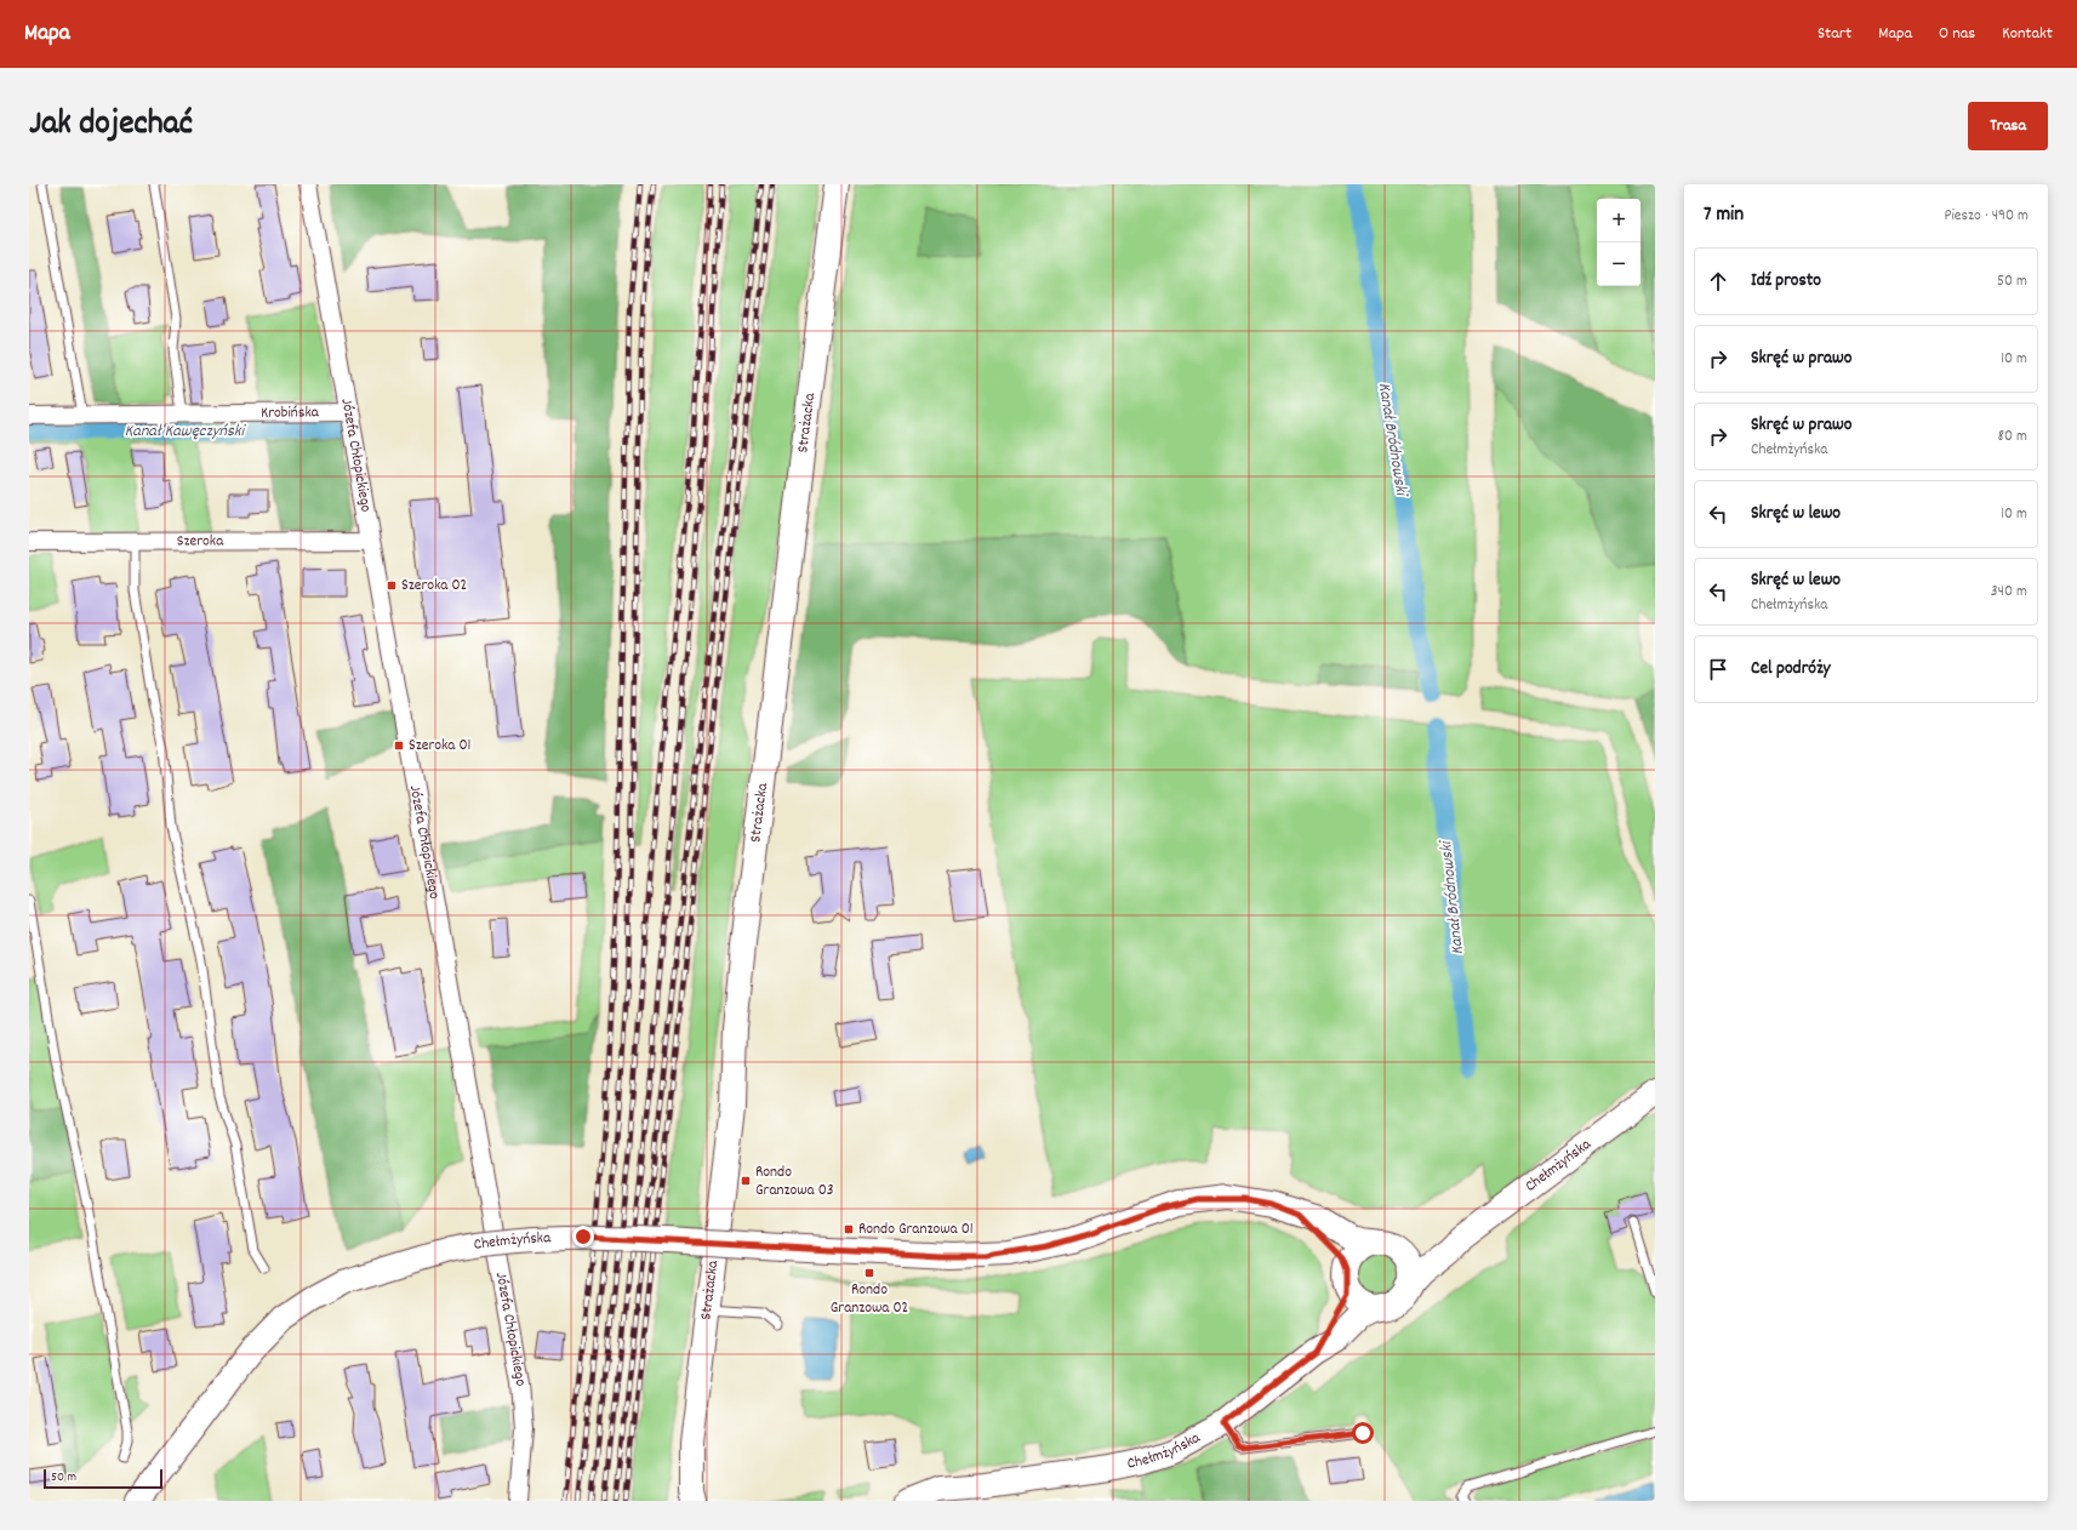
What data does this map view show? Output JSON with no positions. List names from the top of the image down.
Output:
{
  "streets": {
    "street": [
      "Krobińska",
      "Strażacka",
      "Józefa Chłopickiego",
      "Szeroka",
      "Chełmżyńska"
    ]
  },
  "crossings": [
    ["Krobińska", "Józefa Chłopickiego"],
    ["Józefa Chłopickiego", "Szeroka"]
  ],
  "water": ["Kanał Kawęczyński", "Kanał Bródnowski"],
  "places": {
    "transit": [
      "Szeroka 02",
      "Szeroka 01",
      "Rondo Granzowa 03",
      "Rondo Granzowa 01",
      "Rondo Granzowa 02"
    ]
  },
  "scale_bar": "50 m",
  "page": {
    "header": "Mapa",
    "nav": [
      "Start",
      "Mapa",
      "O nas",
      "Kontakt"
    ],
    "title": "Jak dojechać",
    "buttons": "Trasa",
    "heading": ["7 min", "Pieszo · 490 m"],
    "map_buttons": ["+", "−"],
    "list": [
      ["Idź prosto", "50 m"],
      ["Skręć w prawo", "10 m"],
      ["Skręć w prawo", "Chełmżyńska", "80 m"],
      ["Skręć w lewo", "10 m"],
      ["Skręć w lewo", "Chełmżyńska", "340 m"],
      "Cel podróży"
    ],
    "scale": "50 m"
  }
}
